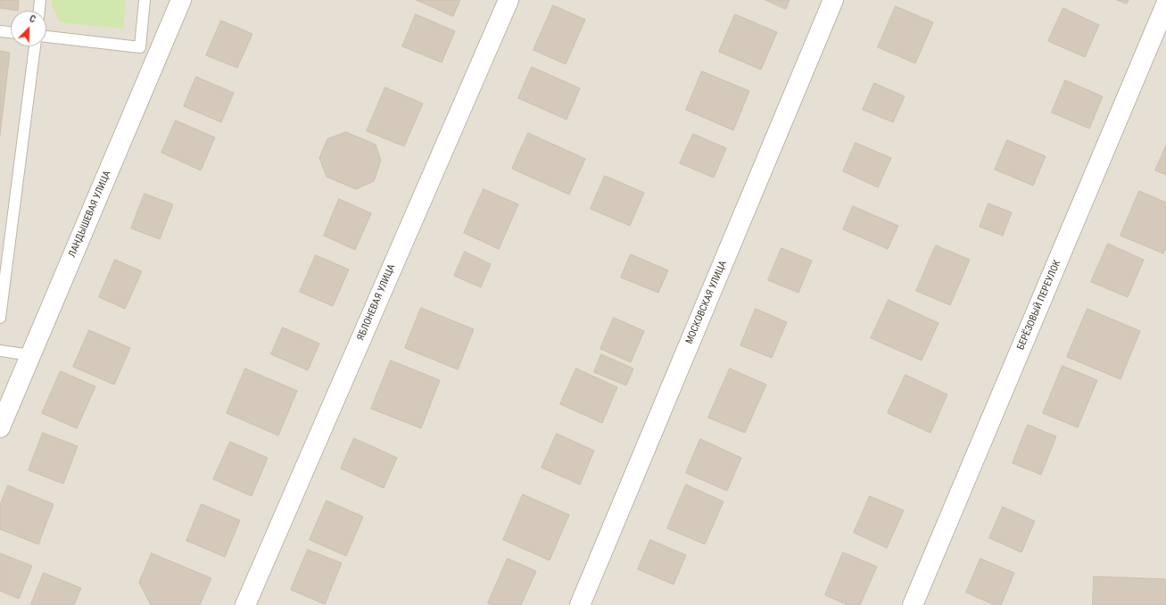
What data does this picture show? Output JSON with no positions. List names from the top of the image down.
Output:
{
  "streets": {
    "street": [
      "ЛАНДЫШЕВАЯ УЛИЦА",
      "ЯБЛОНЕВАЯ УЛИЦА",
      "МОСКОВСКАЯ УЛИЦА",
      "БЕРЁЗОВЫЙ ПЕРЕУЛОК"
    ]
  },
  "north": "top right"
}
